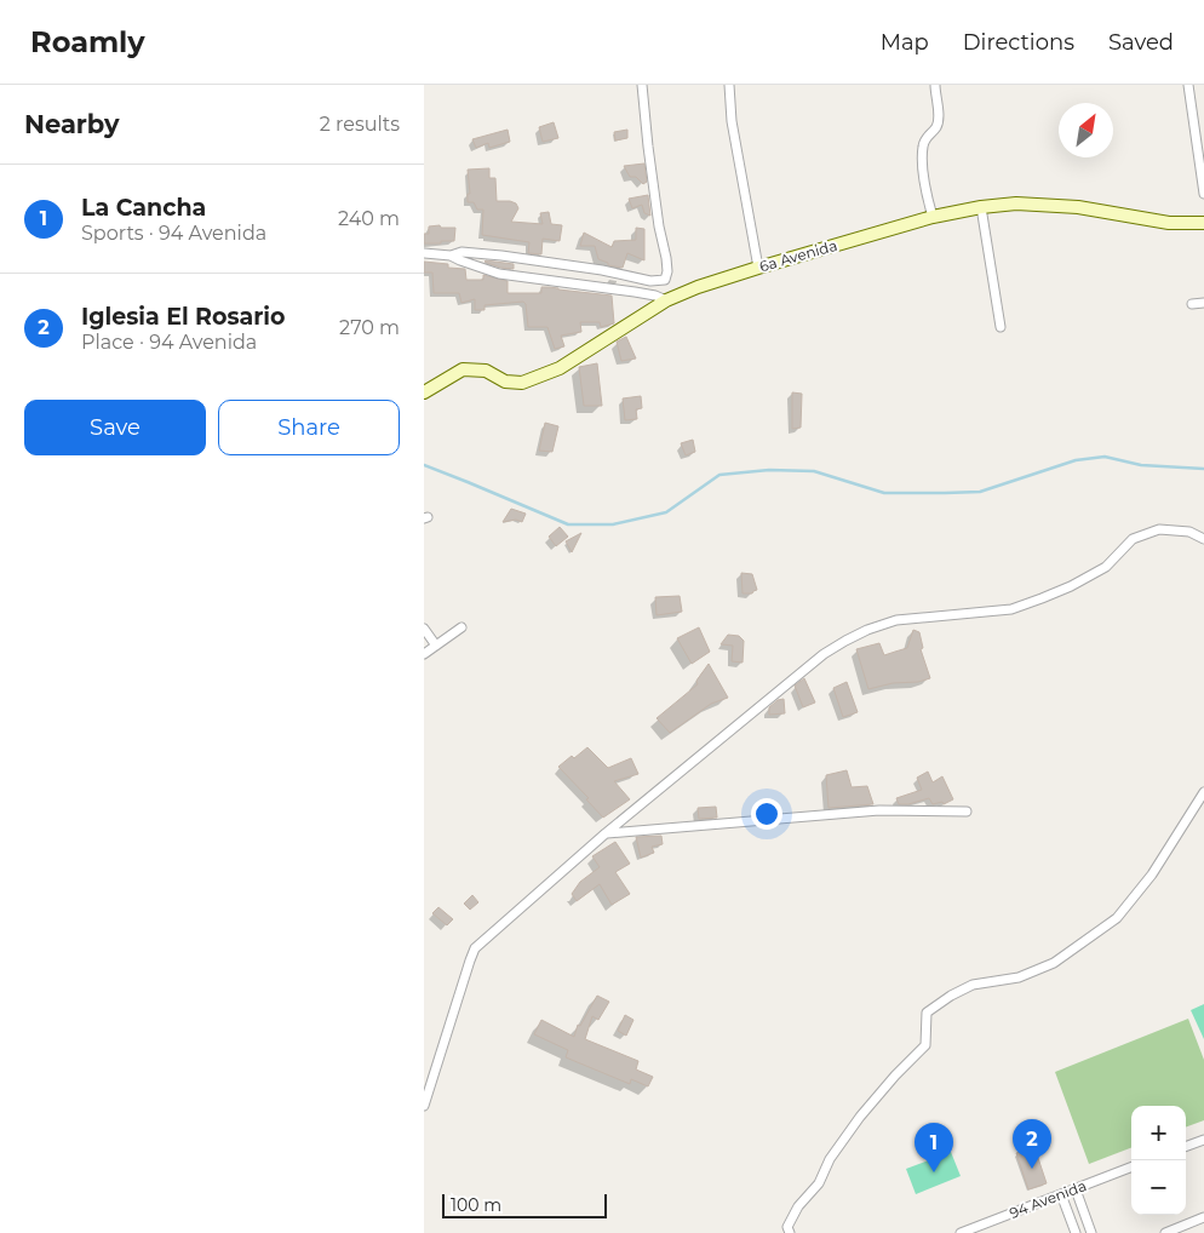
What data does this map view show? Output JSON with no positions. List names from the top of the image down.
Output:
{
  "streets": {
    "street": ["6a Avenida", "94 Avenida"]
  },
  "scale_bar": "100 m",
  "north": "top right",
  "page": {
    "header": "Roamly",
    "nav": ["Map", "Directions", "Saved"],
    "heading": ["Nearby", "2 results"],
    "list": [
      {
        "mark": "1",
        "name": "La Cancha",
        "note": "Sports · 94 Avenida",
        "value": "240 m"
      },
      {
        "mark": "2",
        "name": "Iglesia El Rosario",
        "note": "Place · 94 Avenida",
        "value": "270 m"
      }
    ],
    "buttons": ["Save", "Share"],
    "map_buttons": ["+", "−"],
    "pins": ["2", "1"],
    "scale": "100 m"
  }
}
